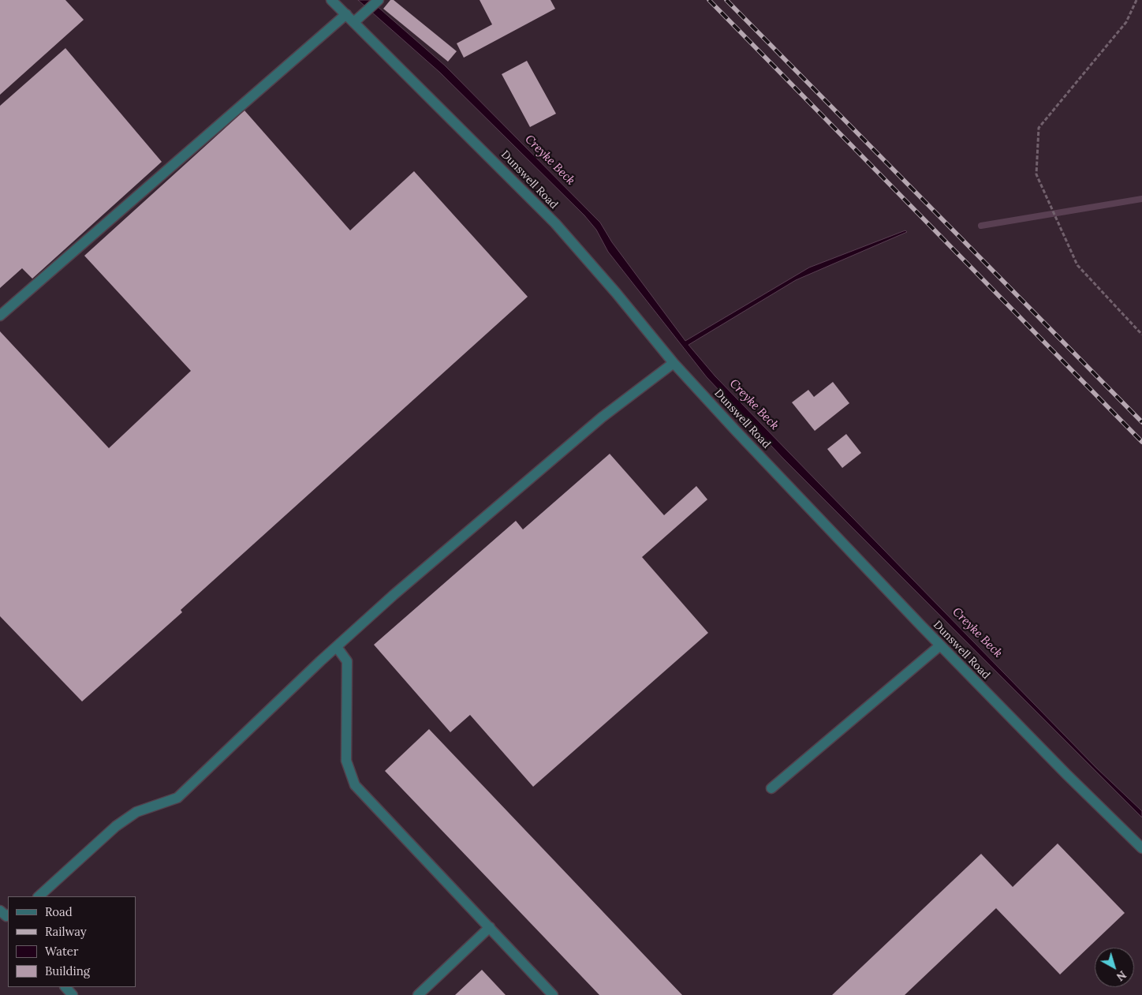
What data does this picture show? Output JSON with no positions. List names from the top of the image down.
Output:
{
  "streets": {
    "street": ["Dunswell Road"]
  },
  "water": ["Creyke Beck"],
  "legend": [
    "Road",
    "Railway",
    "Water",
    "Building"
  ],
  "north": "bottom right"
}
